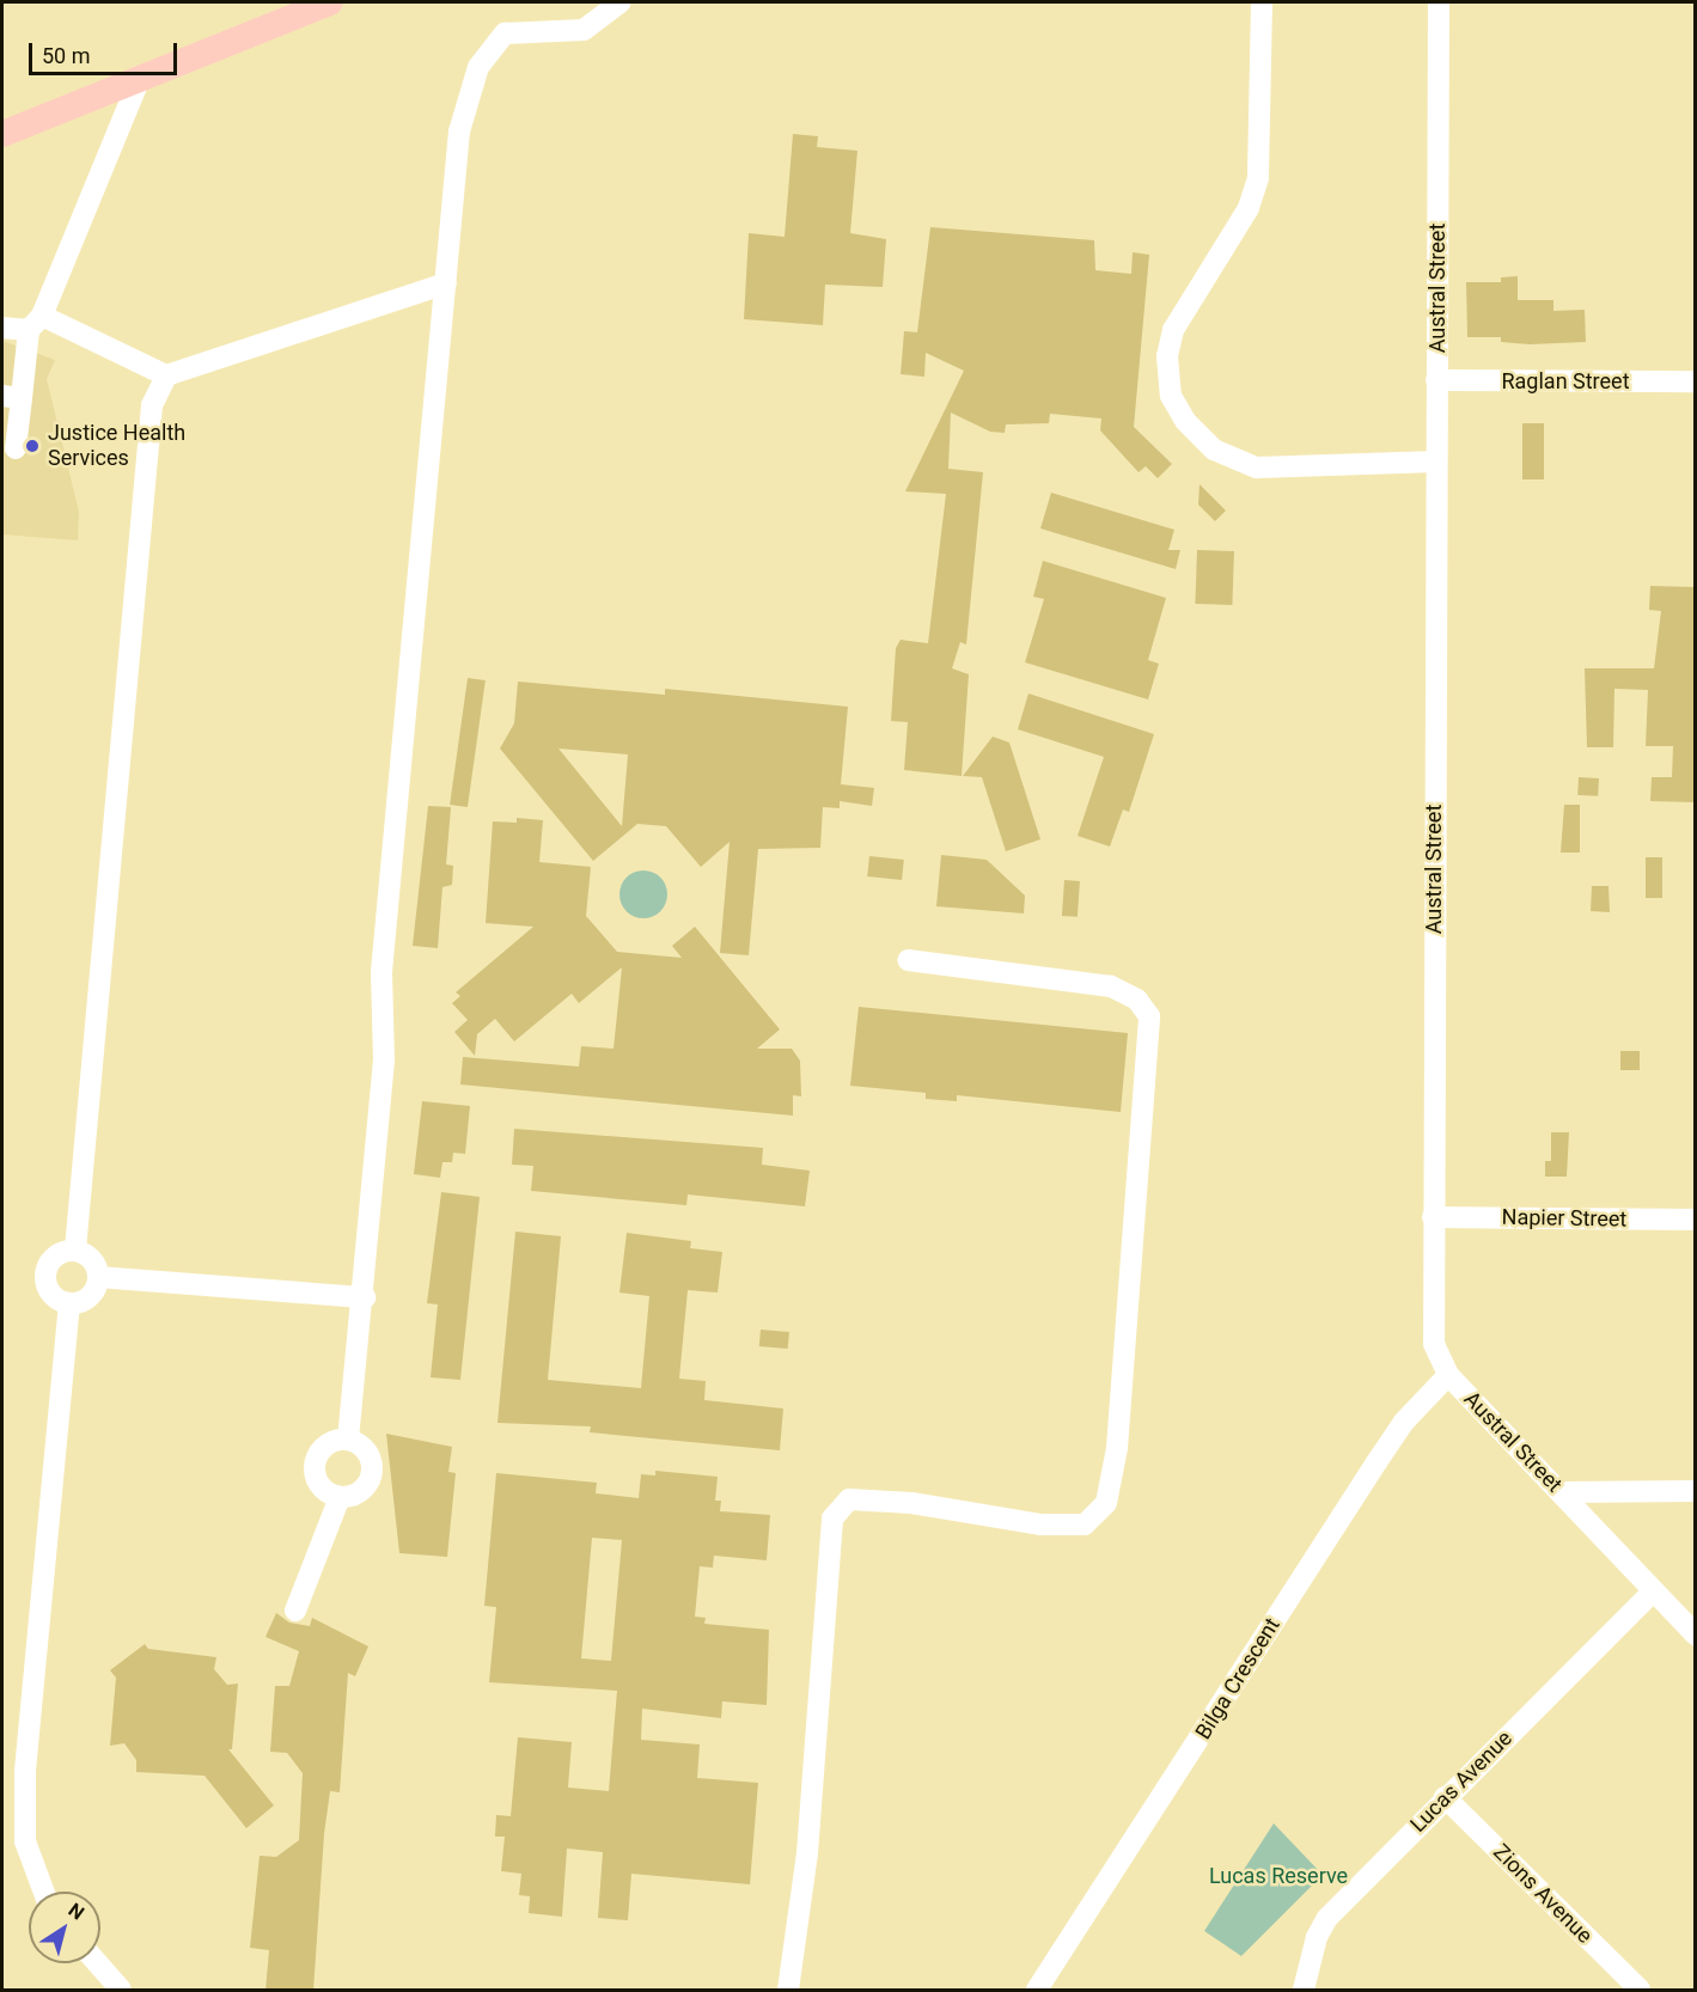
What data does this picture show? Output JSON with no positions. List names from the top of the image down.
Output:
{
  "streets": {
    "street": [
      "Austral Street",
      "Raglan Street",
      "Napier Street",
      "Bilga Crescent",
      "Lucas Avenue",
      "Zions Avenue"
    ]
  },
  "crossings": [
    ["Austral Street", "Raglan Street"],
    ["Austral Street", "Napier Street"],
    ["Austral Street", "Bilga Crescent"],
    ["Austral Street", "Lucas Avenue"],
    ["Lucas Avenue", "Zions Avenue"]
  ],
  "parks": ["Lucas Reserve"],
  "places": ["Justice Health Services"],
  "scale_bar": "50 m",
  "north": "top right"
}
